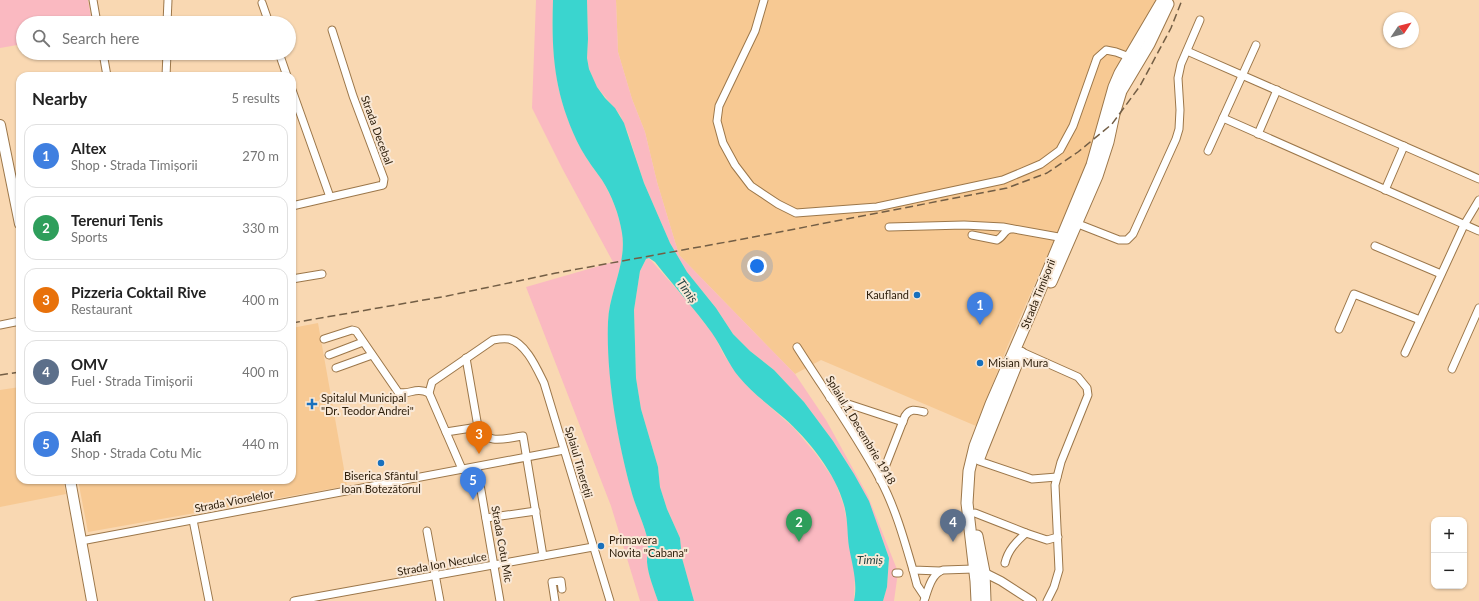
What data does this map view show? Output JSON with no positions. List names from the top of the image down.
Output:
{
  "streets": {
    "main road": ["Strada Timișorii"],
    "street": [
      "Strada Decebal",
      "Splaiul 1 Decembrie 1918",
      "Splaiul Tinereții",
      "Strada Viorelelor",
      "Strada Cotu Mic",
      "Strada Ion Neculce"
    ]
  },
  "crossings": [
    ["Splaiul Tinereții", "Strada Viorelelor"],
    ["Splaiul Tinereții", "Strada Ion Neculce"],
    ["Strada Viorelelor", "Strada Cotu Mic"],
    ["Strada Cotu Mic", "Strada Ion Neculce"]
  ],
  "water": ["Timiș"],
  "places": {
    "other": [
      "Kaufland",
      "Misian Mura",
      "Biserica Sfântul Ioan Botezătorul",
      "Primavera Novita \"Cabana\""
    ],
    "health": ["Spitalul Municipal \"Dr. Teodor Andrei\""]
  },
  "north": "top right",
  "page": {
    "search": "Search here",
    "heading": ["Nearby", "5 results"],
    "list": [
      {
        "mark": "1",
        "name": "Altex",
        "note": "Shop · Strada Timișorii",
        "value": "270 m"
      },
      {
        "mark": "2",
        "name": "Terenuri Tenis",
        "note": "Sports",
        "value": "330 m"
      },
      {
        "mark": "3",
        "name": "Pizzeria Coktail Rive",
        "note": "Restaurant",
        "value": "400 m"
      },
      {
        "mark": "4",
        "name": "OMV",
        "note": "Fuel · Strada Timișorii",
        "value": "400 m"
      },
      {
        "mark": "5",
        "name": "Alafi",
        "note": "Shop · Strada Cotu Mic",
        "value": "440 m"
      }
    ],
    "pins": [
      "1",
      "3",
      "5",
      "2",
      "4"
    ],
    "map_buttons": ["+", "−"]
  }
}
